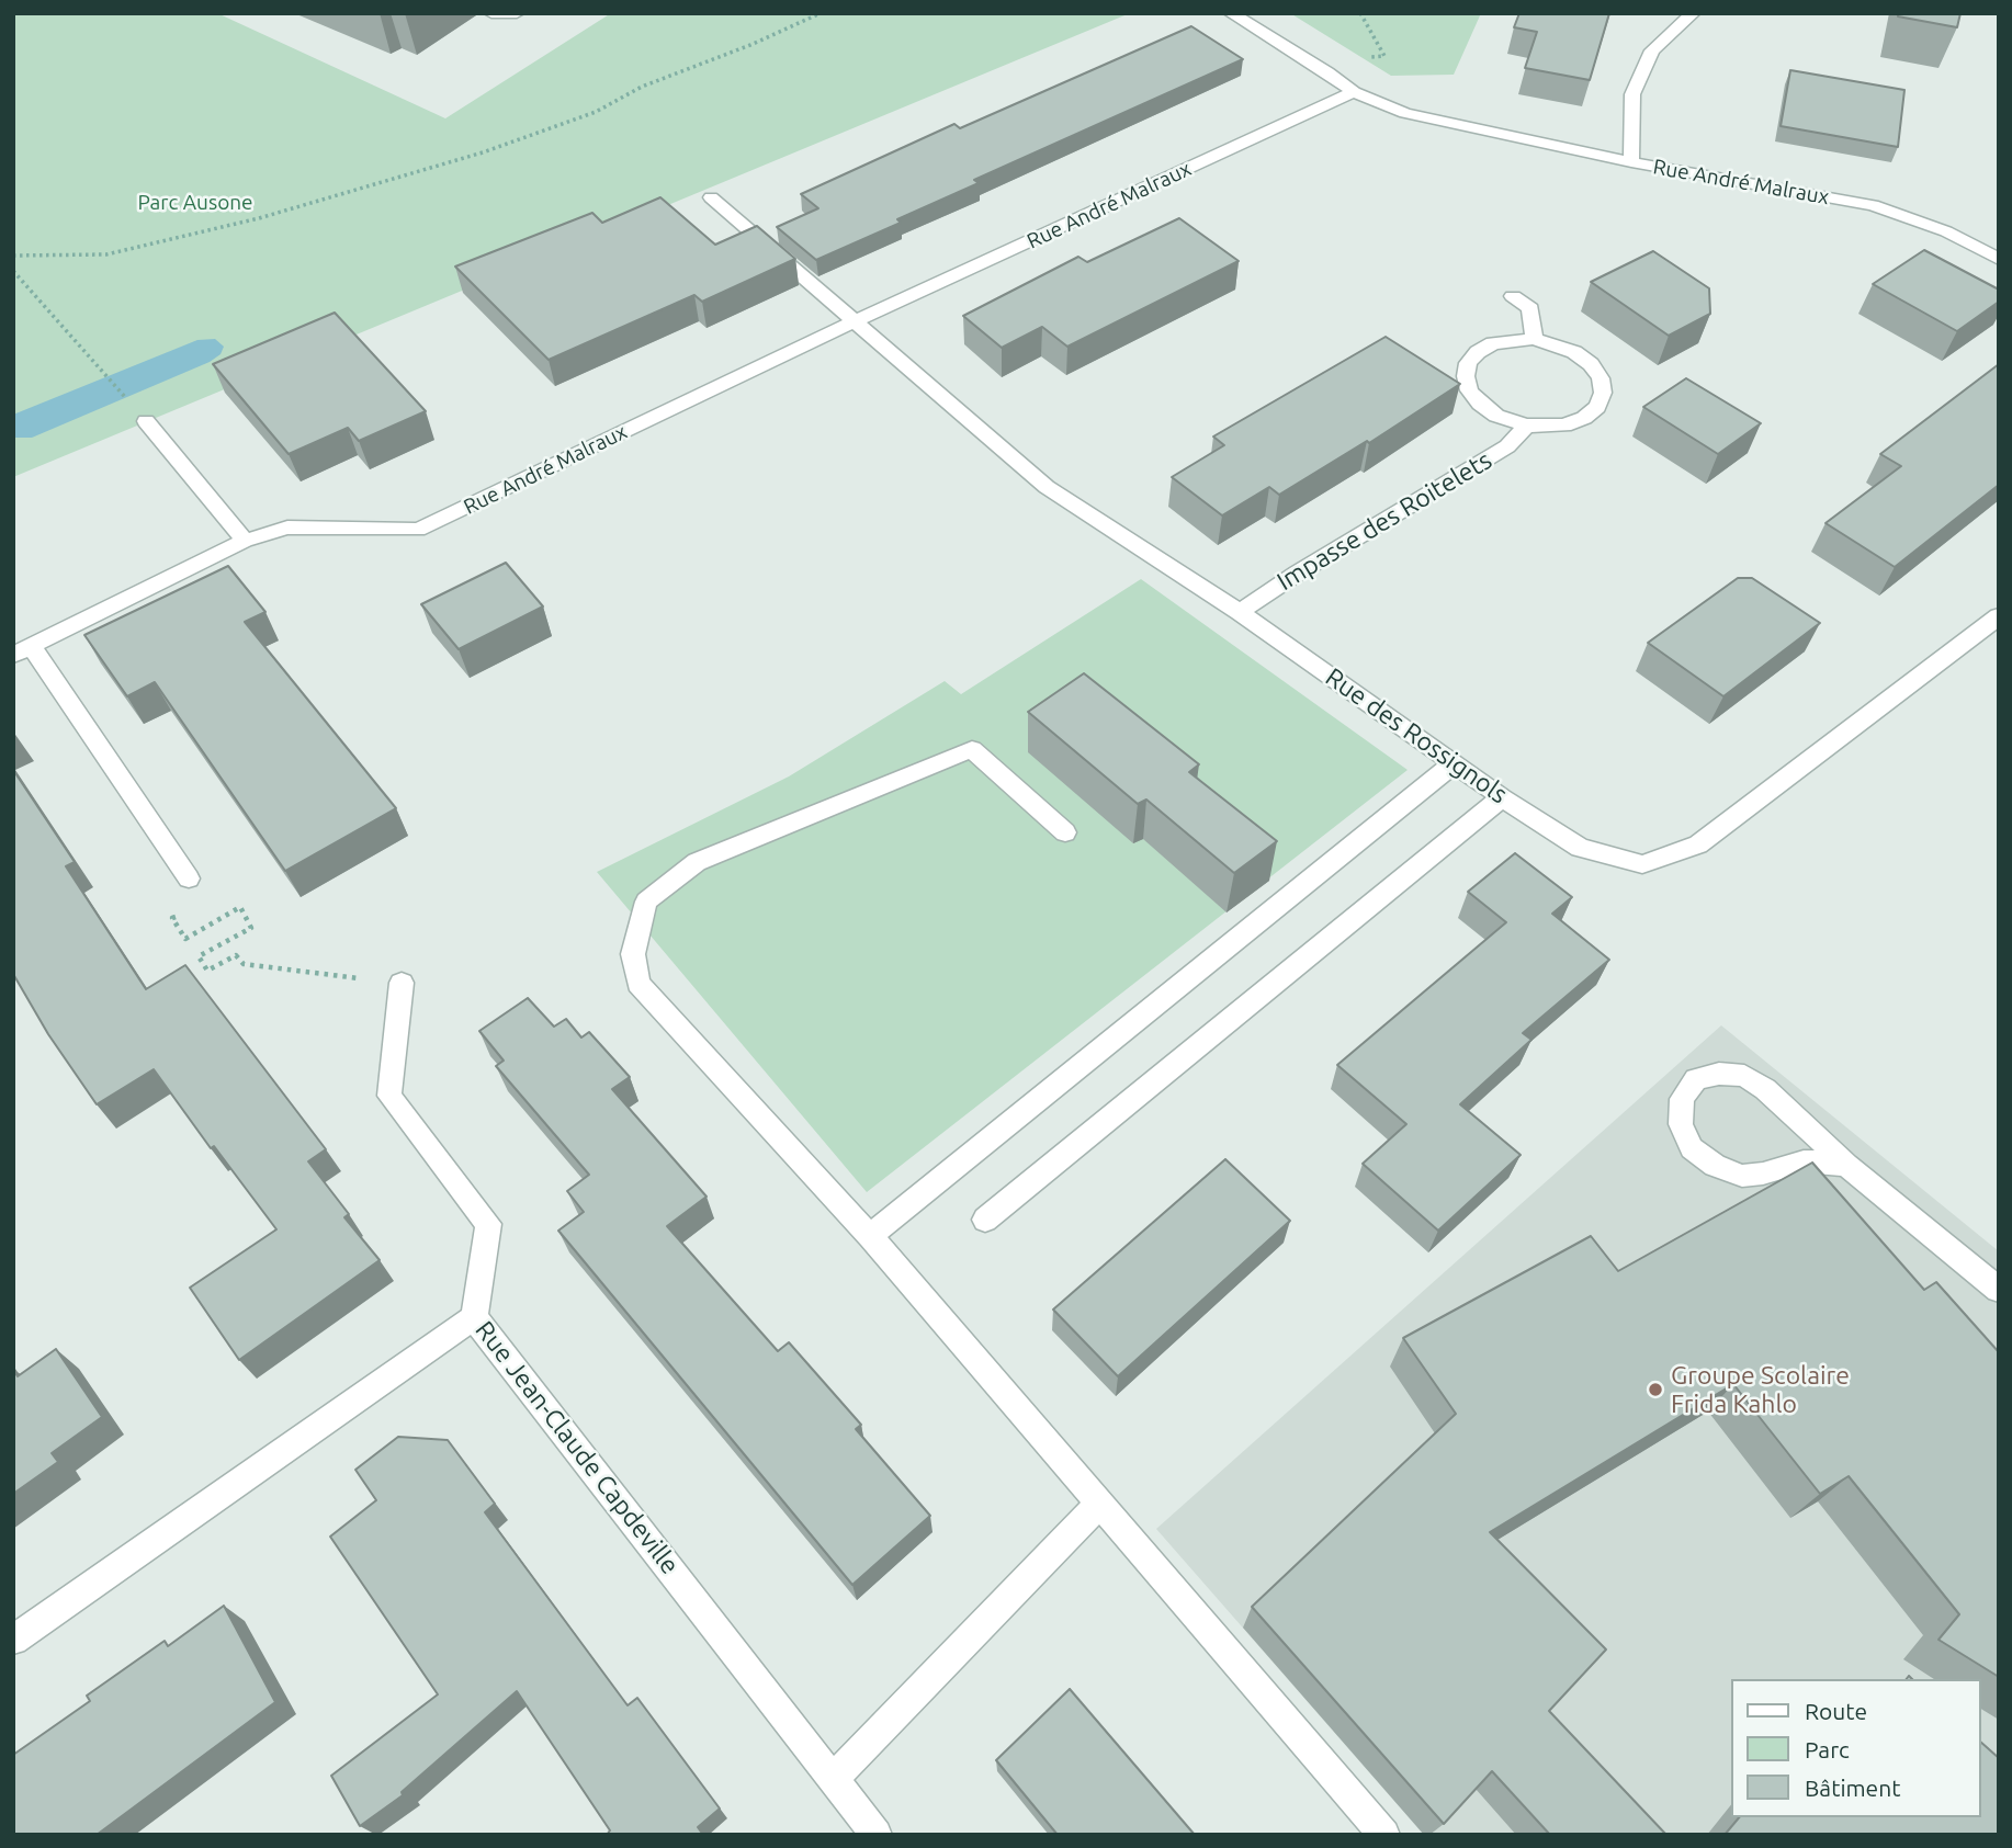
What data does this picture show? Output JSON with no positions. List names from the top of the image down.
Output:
{
  "streets": {
    "street": [
      "Rue André Malraux",
      "Impasse des Roitelets",
      "Rue des Rossignols",
      "Rue Jean-Claude Capdeville"
    ]
  },
  "crossings": [
    ["Rue André Malraux", "Rue des Rossignols"],
    ["Impasse des Roitelets", "Rue des Rossignols"]
  ],
  "parks": ["Parc Ausone"],
  "places": ["Groupe Scolaire Frida Kahlo"],
  "legend": ["Route", "Parc", "Bâtiment"]
}
